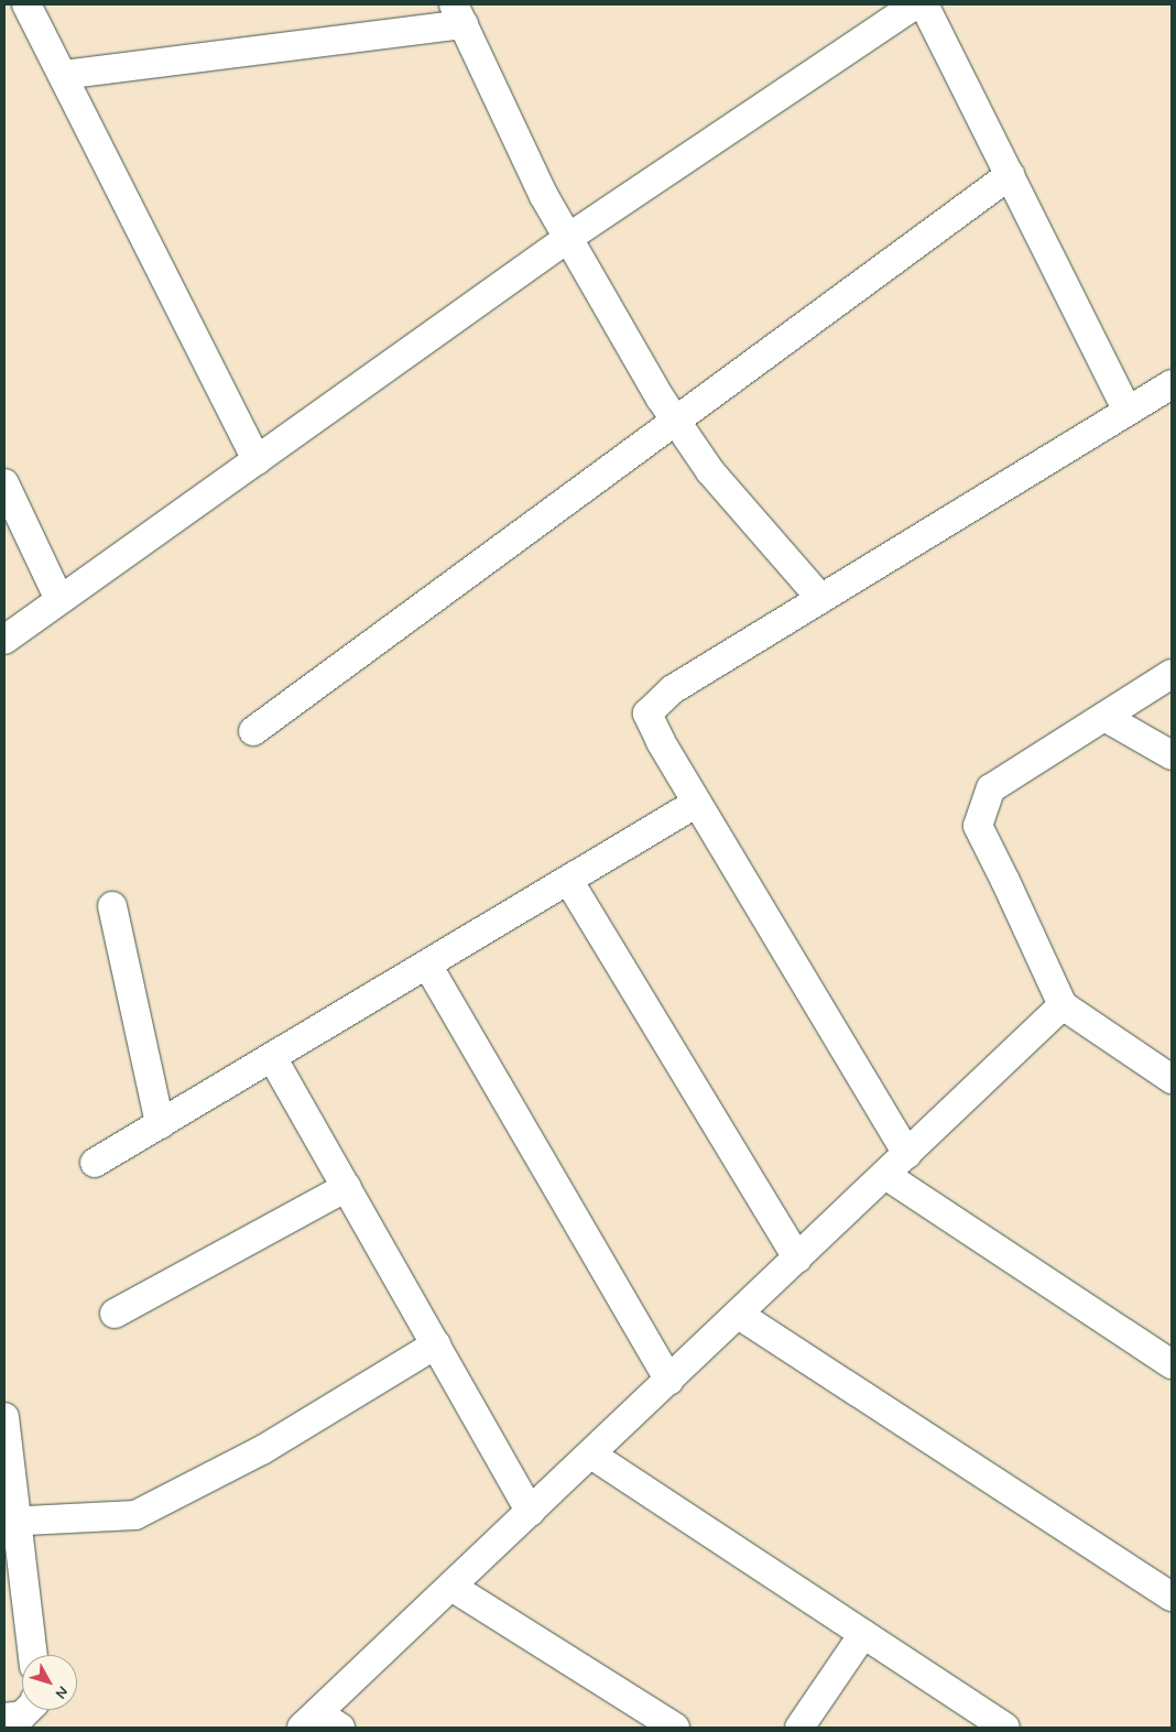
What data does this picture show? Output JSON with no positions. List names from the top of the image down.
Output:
{
  "north": "bottom right"
}
